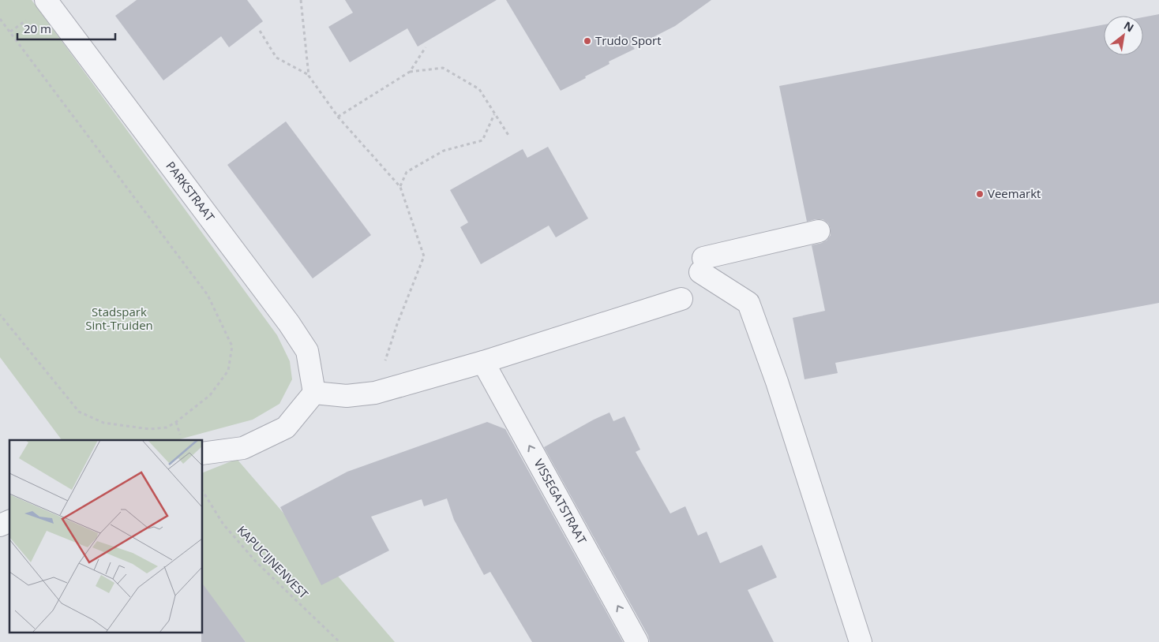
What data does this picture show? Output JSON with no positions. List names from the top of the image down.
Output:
{
  "streets": {
    "street": ["PARKSTRAAT", "VISSEGATSTRAAT"],
    "path": ["KAPUCIJNENVEST"]
  },
  "one_way": ["VISSEGATSTRAAT"],
  "parks": ["Stadspark Sint-Truiden"],
  "places": ["Trudo Sport", "Veemarkt"],
  "scale_bar": "20 m",
  "north": "top right"
}
